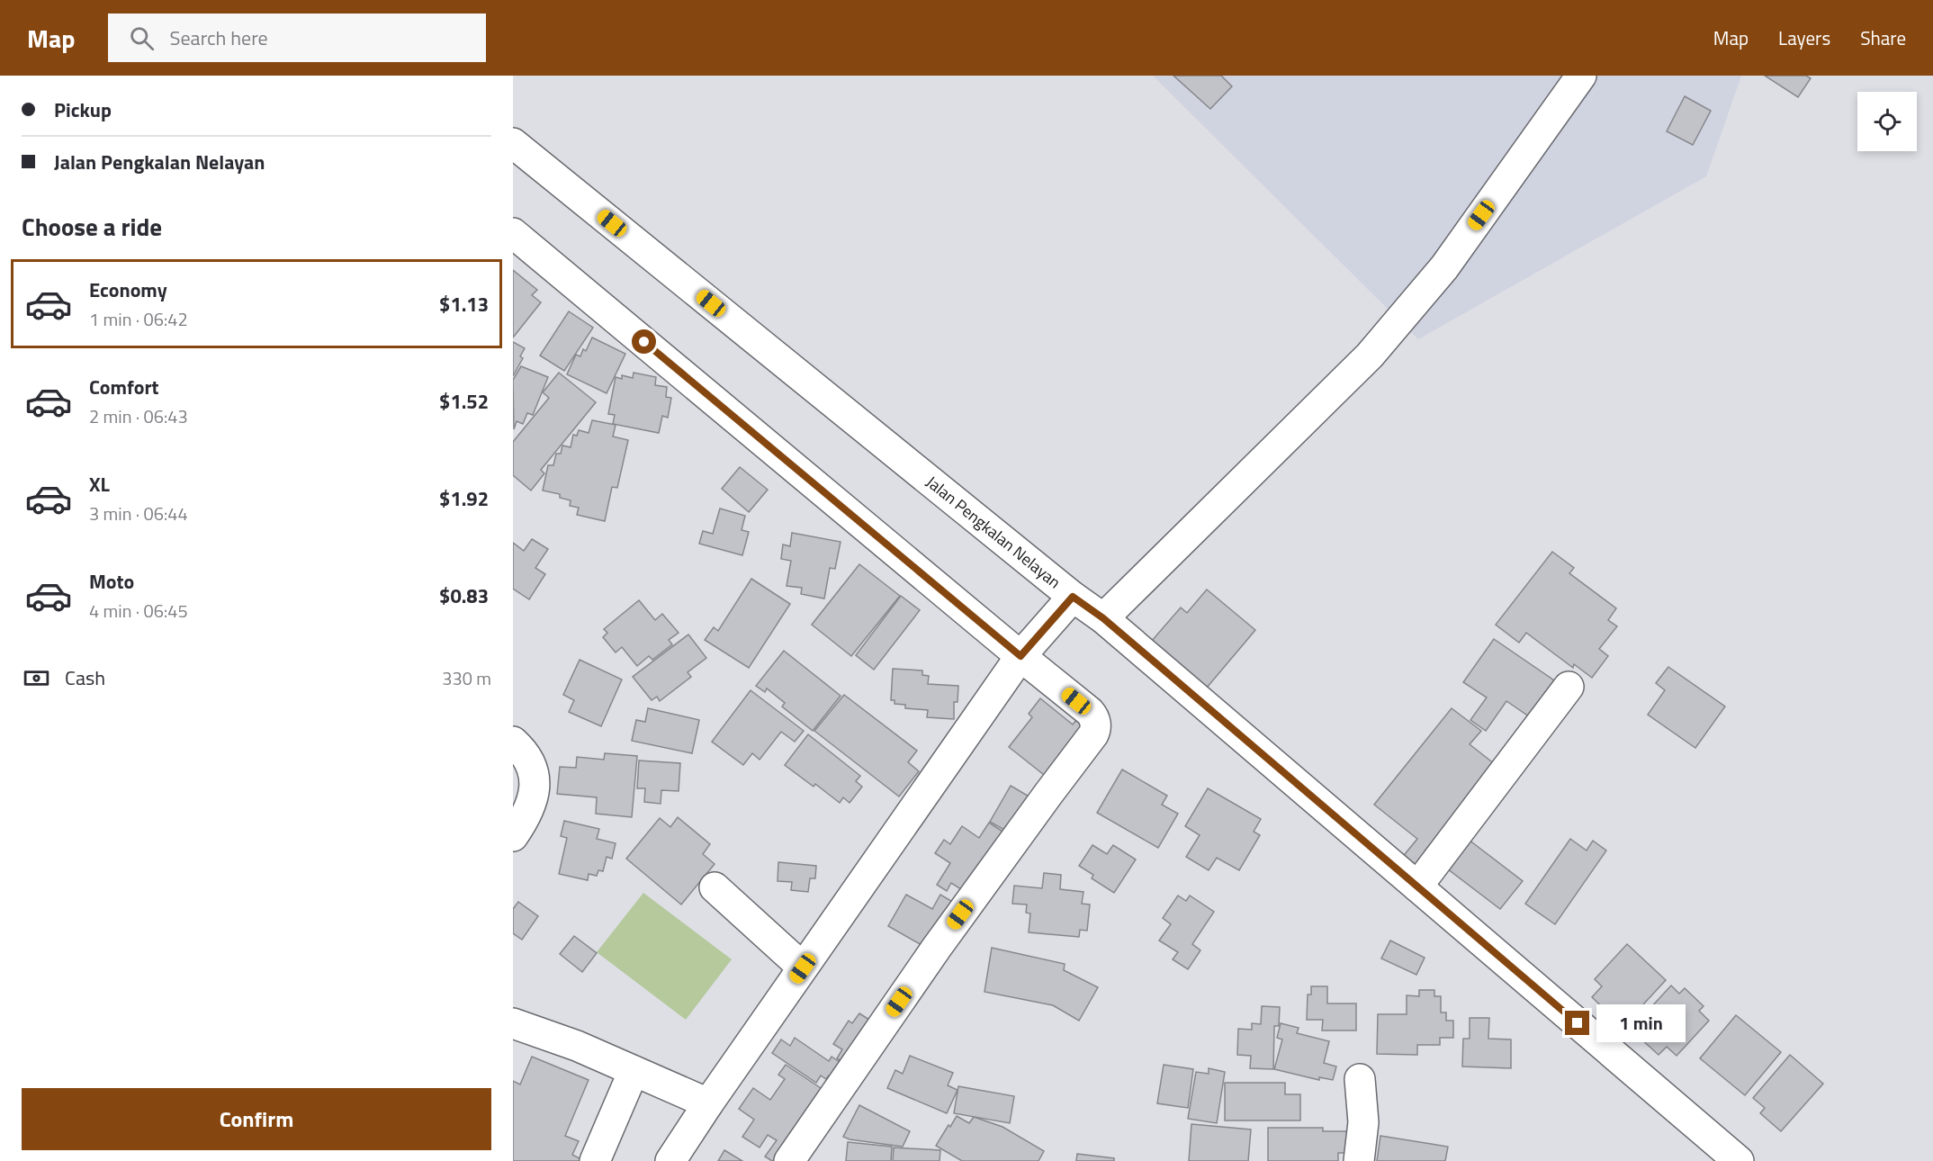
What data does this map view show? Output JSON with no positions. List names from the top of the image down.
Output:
{
  "streets": {
    "street": ["Jalan Pengkalan Nelayan"]
  },
  "page": {
    "header": "Map",
    "search": "Search here",
    "nav": ["Map", "Layers", "Share"],
    "banner": ["Pickup", "Jalan Pengkalan Nelayan"],
    "heading": "Choose a ride",
    "list": [
      {
        "name": "Economy",
        "note": "1 min · 06:42",
        "value": "$1.13"
      },
      {
        "name": "Comfort",
        "note": "2 min · 06:43",
        "value": "$1.52"
      },
      {
        "name": "XL",
        "note": "3 min · 06:44",
        "value": "$1.92"
      },
      {
        "name": "Moto",
        "note": "4 min · 06:45",
        "value": "$0.83"
      }
    ],
    "pay": ["Cash", "330 m"],
    "bubble": "1 min",
    "buttons": "Confirm"
  }
}
